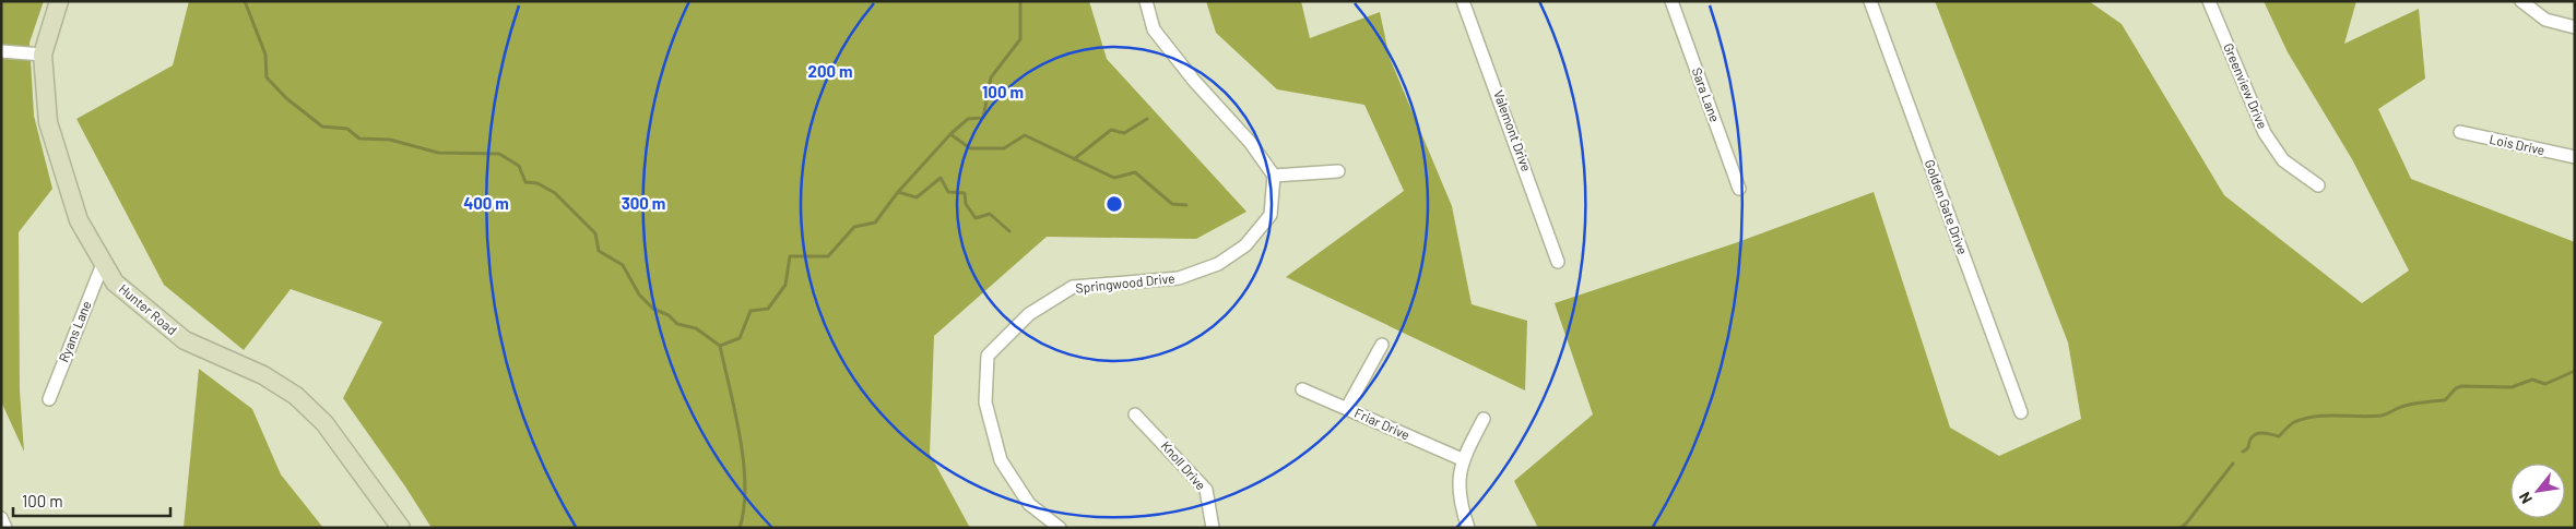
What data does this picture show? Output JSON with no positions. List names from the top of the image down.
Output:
{
  "streets": {
    "street": [
      "Greenview Drive",
      "Sara Lane",
      "Valemont Drive",
      "Lois Drive",
      "Golden Gate Drive",
      "Springwood Drive",
      "Hunter Road",
      "Ryans Lane",
      "Friar Drive",
      "Knoll Drive"
    ]
  },
  "crossings": [
    ["Hunter Road", "Ryans Lane"]
  ],
  "scale_bar": "100 m",
  "north": "bottom left",
  "rings": [
    "200 m",
    "100 m",
    "300 m",
    "400 m"
  ]
}
